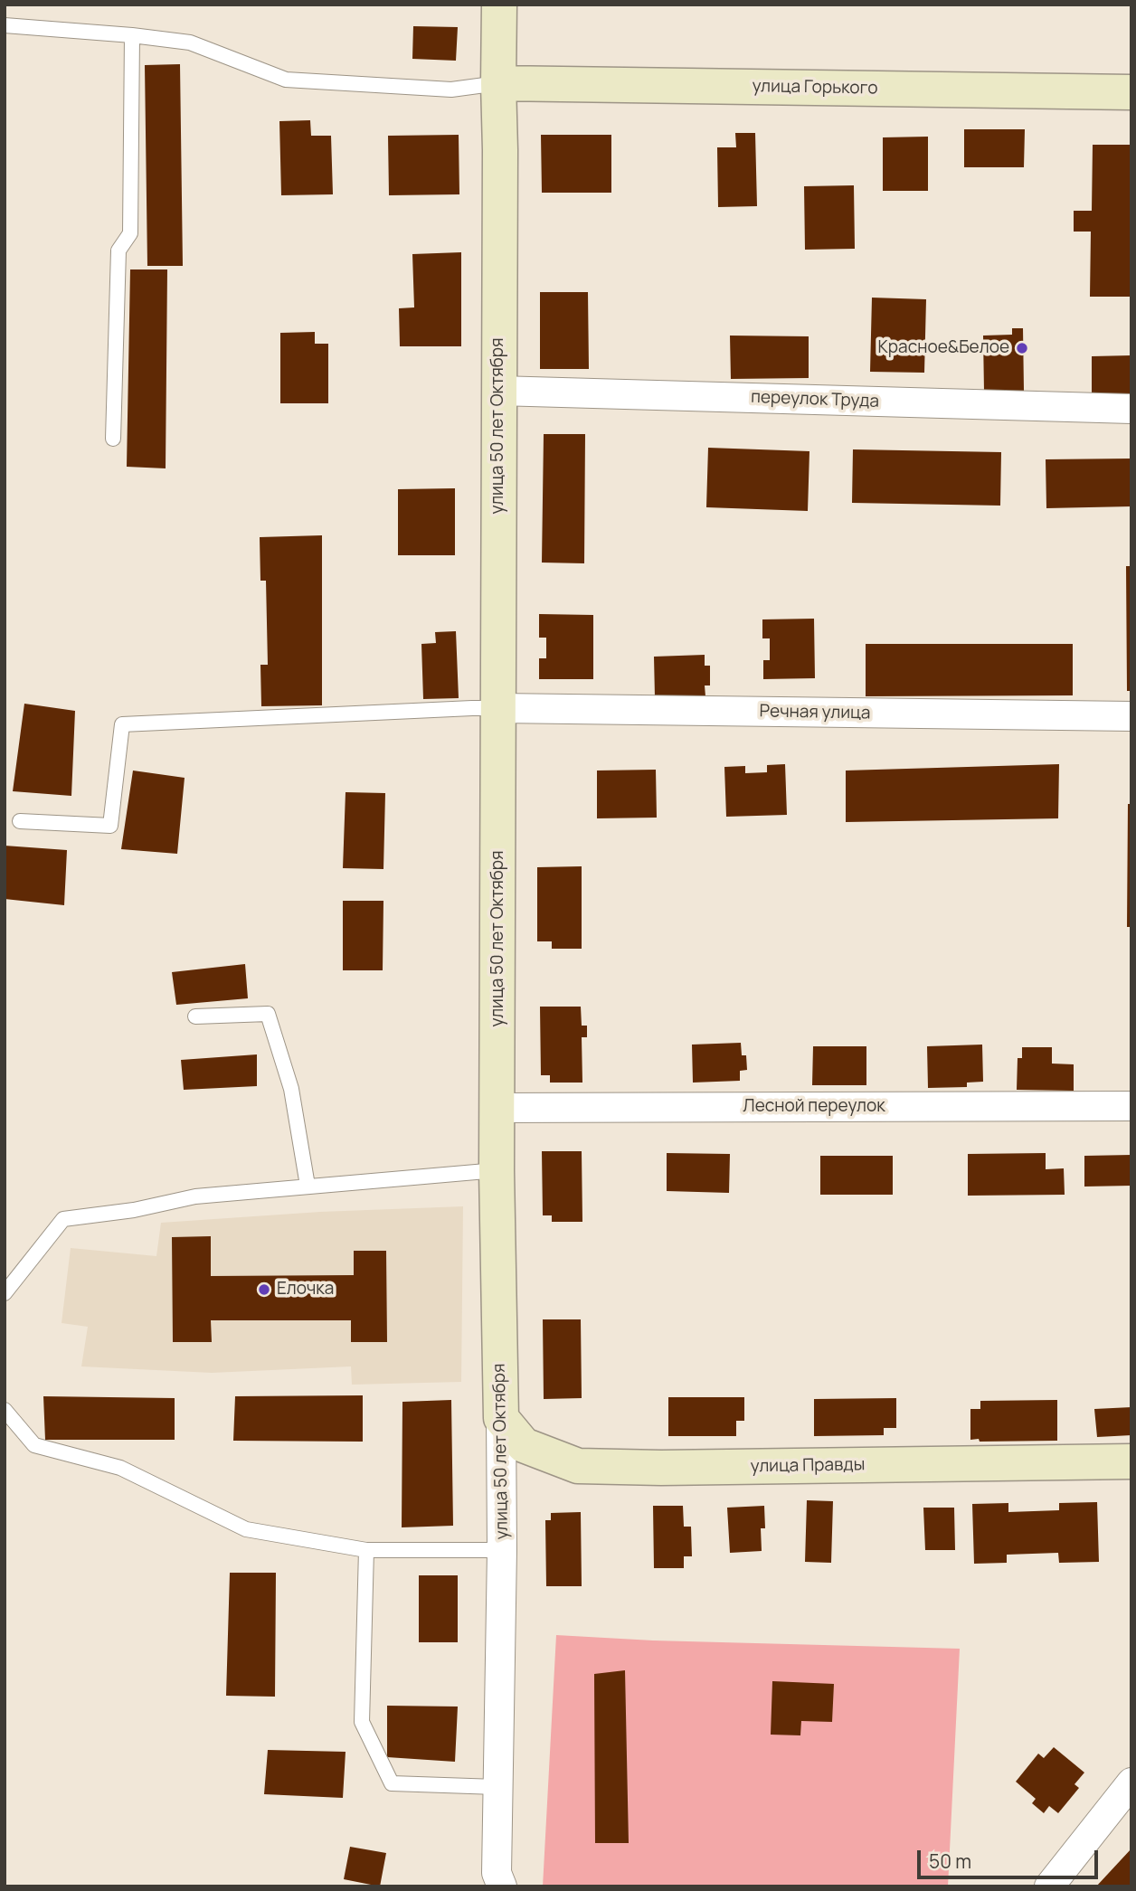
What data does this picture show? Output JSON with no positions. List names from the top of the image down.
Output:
{
  "streets": {
    "street": [
      "улица Горького",
      "переулок Труда",
      "улица 50 лет Октября",
      "Речная улица",
      "Лесной переулок",
      "улица Правды"
    ]
  },
  "crossings": [
    ["улица Горького", "улица 50 лет Октября"],
    ["переулок Труда", "улица 50 лет Октября"],
    ["улица 50 лет Октября", "Речная улица"],
    ["улица 50 лет Октября", "Лесной переулок"],
    ["улица 50 лет Октября", "улица Правды"]
  ],
  "places": ["Красное&Белое", "Елочка"],
  "scale_bar": "50 m"
}
